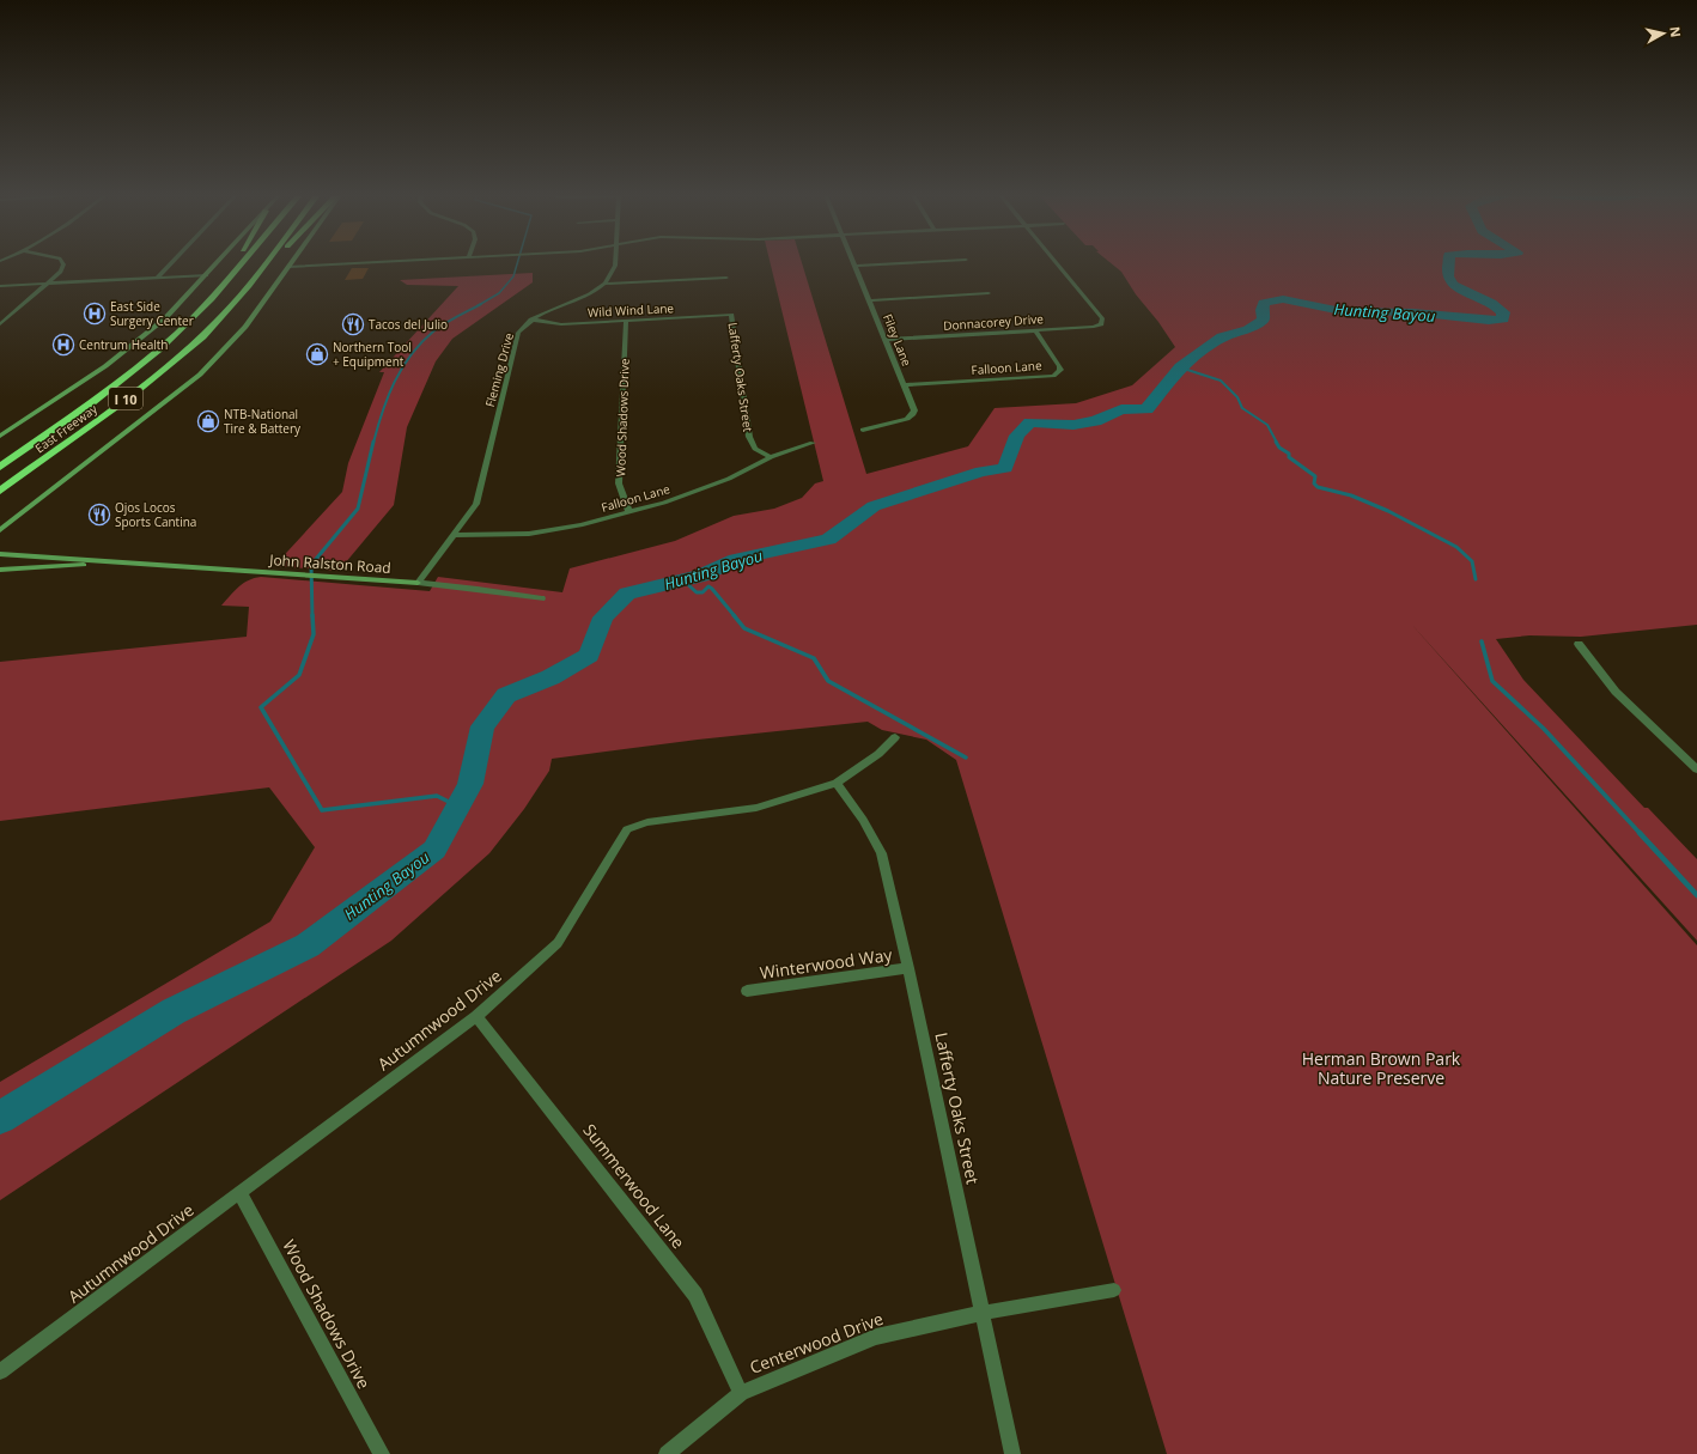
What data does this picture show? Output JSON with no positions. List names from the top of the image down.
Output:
{
  "streets": {
    "highway": ["I 10", "East Freeway"],
    "main road": ["John Ralston Road"],
    "street": [
      "Wild Wind Lane",
      "Donnacorey Drive",
      "Filey Lane",
      "Falloon Lane",
      "Fleming Drive",
      "Lafferty Oaks Street",
      "Wood Shadows Drive",
      "Winterwood Way",
      "Autumnwood Drive",
      "Summerwood Lane",
      "Centerwood Drive"
    ]
  },
  "crossings": [
    ["Wild Wind Lane", "Fleming Drive"],
    ["Wild Wind Lane", "Lafferty Oaks Street"],
    ["Wild Wind Lane", "Wood Shadows Drive"],
    ["Donnacorey Drive", "Filey Lane"],
    ["Donnacorey Drive", "Falloon Lane"],
    ["Filey Lane", "Falloon Lane"],
    ["Falloon Lane", "Fleming Drive"],
    ["Falloon Lane", "Lafferty Oaks Street"],
    ["Falloon Lane", "Wood Shadows Drive"],
    ["Fleming Drive", "John Ralston Road"],
    ["Lafferty Oaks Street", "Winterwood Way"],
    ["Lafferty Oaks Street", "Autumnwood Drive"],
    ["Lafferty Oaks Street", "Centerwood Drive"],
    ["Wood Shadows Drive", "Autumnwood Drive"],
    ["Autumnwood Drive", "Summerwood Lane"],
    ["Summerwood Lane", "Centerwood Drive"]
  ],
  "water": ["Hunting Bayou"],
  "parks": ["Herman Brown Park Nature Preserve"],
  "places": {
    "hospital": ["East Side Surgery Center", "Centrum Health"],
    "restaurant": ["Tacos del Julio", "Ojos Locos Sports Cantina"],
    "shop": ["Northern Tool + Equipment", "NTB-National Tire & Battery"]
  },
  "north": "right"
}
